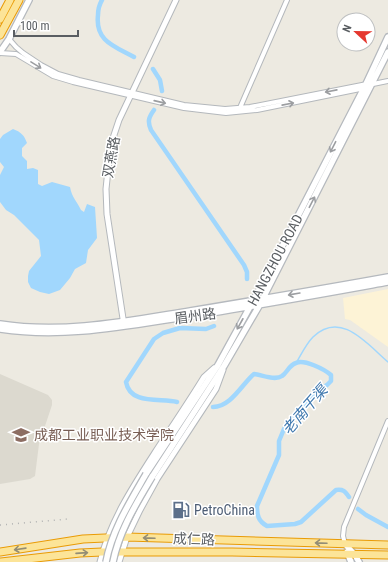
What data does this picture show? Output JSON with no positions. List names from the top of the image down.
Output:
{
  "streets": {
    "highway": ["成仁路"],
    "main road": ["HANGZHOU ROAD", "眉州路"],
    "street": ["双燕路"]
  },
  "crossings": [
    ["双燕路", "眉州路"],
    ["HANGZHOU ROAD", "眉州路"]
  ],
  "water": ["老南干渠"],
  "places": {
    "school or university": ["成都工业职业技术学院"],
    "fuel station": ["PetroChina"]
  },
  "scale_bar": "100 m",
  "north": "left"
}
